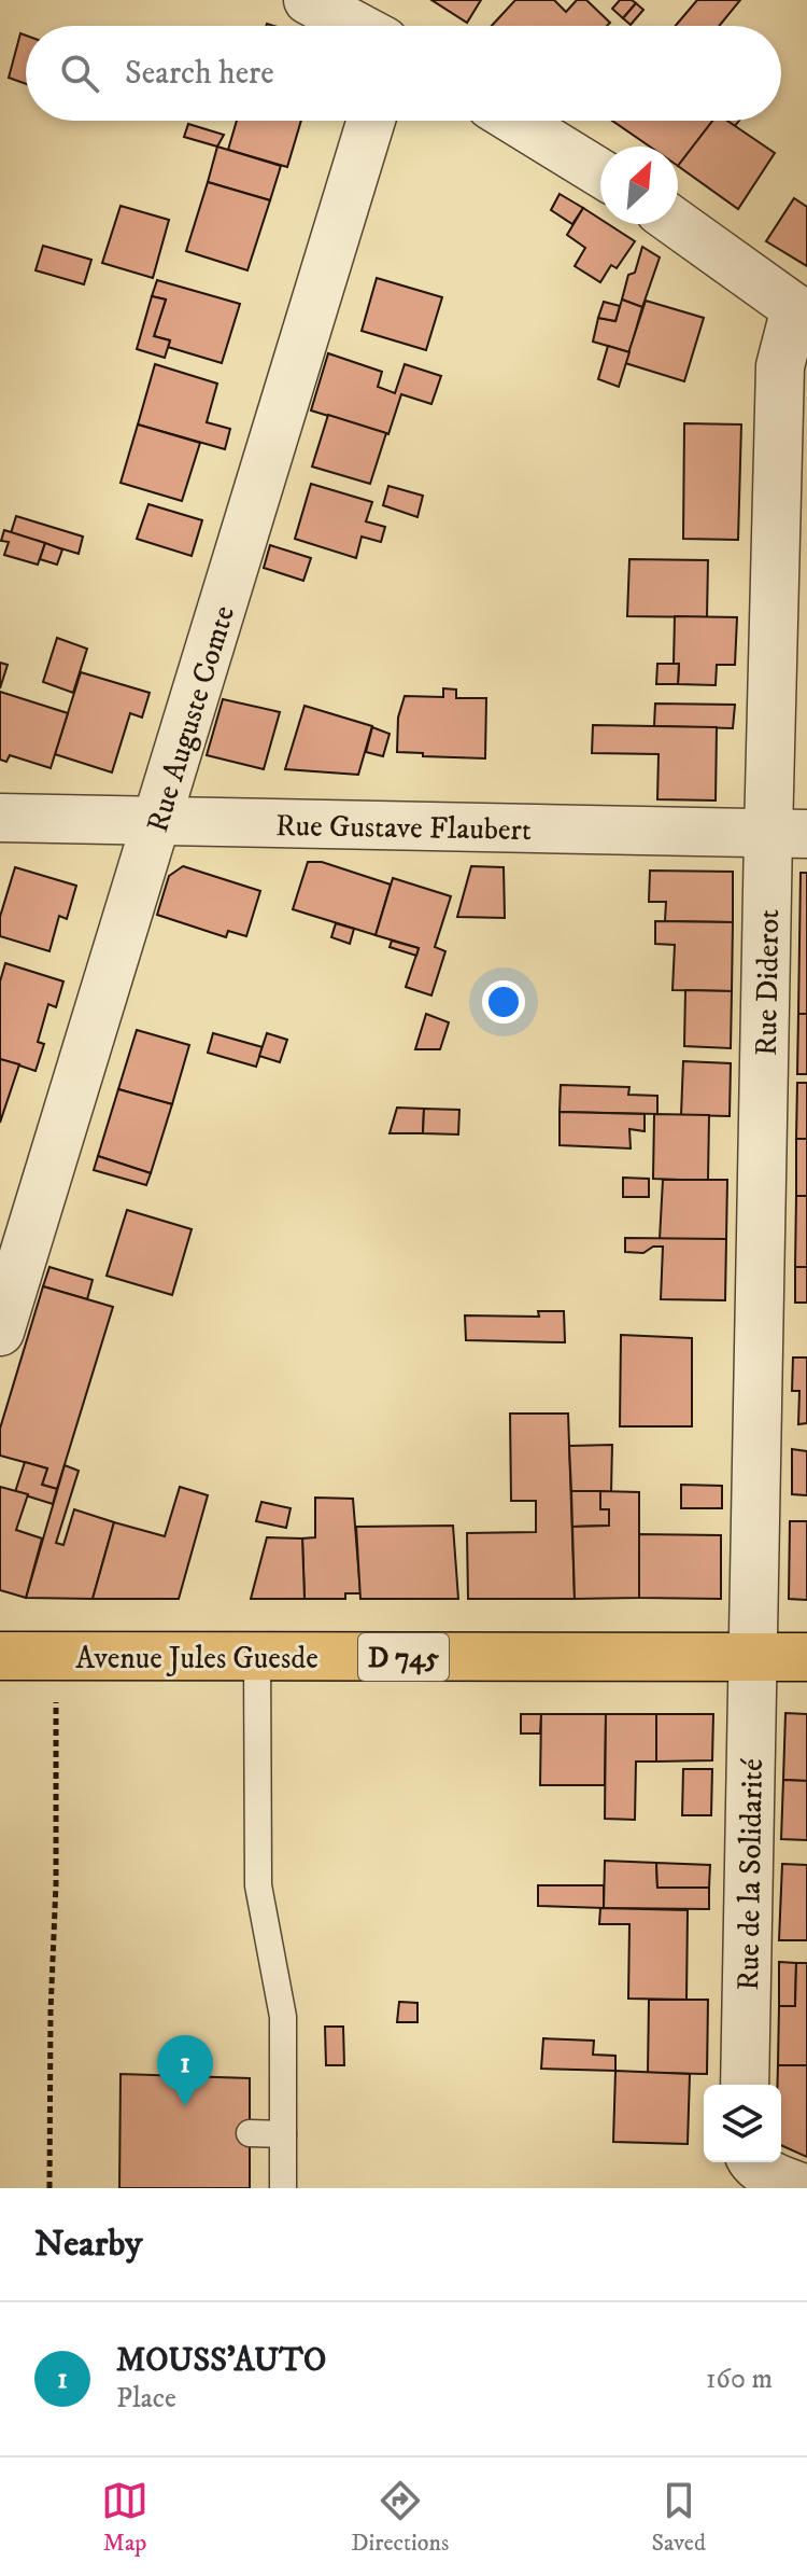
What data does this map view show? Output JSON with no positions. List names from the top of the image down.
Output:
{
  "streets": {
    "main road": ["Avenue Jules Guesde", "D 745"],
    "street": [
      "Rue Auguste Comte",
      "Rue Gustave Flaubert",
      "Rue Diderot",
      "Rue de la Solidarité"
    ]
  },
  "crossings": [
    ["Rue Auguste Comte", "Rue Gustave Flaubert"],
    ["Rue Gustave Flaubert", "Rue Diderot"],
    ["Rue Diderot", "Avenue Jules Guesde"],
    ["Rue Diderot", "Rue de la Solidarité"],
    ["Avenue Jules Guesde", "Rue de la Solidarité"]
  ],
  "north": "top right",
  "page": {
    "search": "Search here",
    "pins": "1",
    "heading": "Nearby",
    "list": [
      {
        "mark": "1",
        "name": "MOUSS'AUTO",
        "note": "Place",
        "value": "160 m"
      }
    ],
    "nav": ["Map", "Directions", "Saved"]
  }
}
